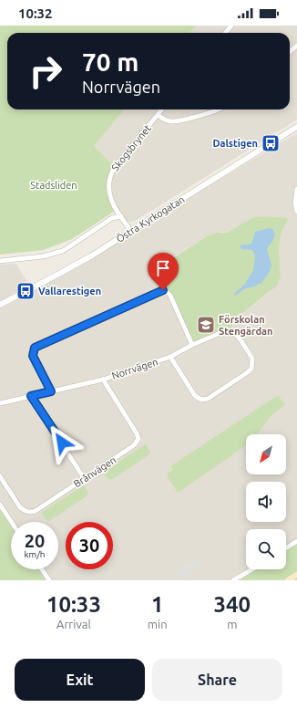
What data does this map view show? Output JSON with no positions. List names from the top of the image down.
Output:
{
  "streets": {
    "street": [
      "Skogsbrynet",
      "Östra Kyrkogatan",
      "Norrvägen",
      "Brånvägen"
    ]
  },
  "crossings": [
    ["Skogsbrynet", "Östra Kyrkogatan"],
    ["Norrvägen", "Brånvägen"]
  ],
  "parks": ["Stadsliden"],
  "places": {
    "bus stop": ["Dalstigen", "Vallarestigen"],
    "school or university": ["Förskolan Stengärdan"]
  },
  "north": "bottom left",
  "page": {
    "status": "10:32",
    "turn": ["70 m", "Norrvägen"],
    "speed": "20 km/h",
    "limit": "30",
    "eta": [
      "10:33",
      "Arrival",
      "1",
      "min",
      "340",
      "m"
    ],
    "buttons": ["Exit", "Share"]
  }
}
